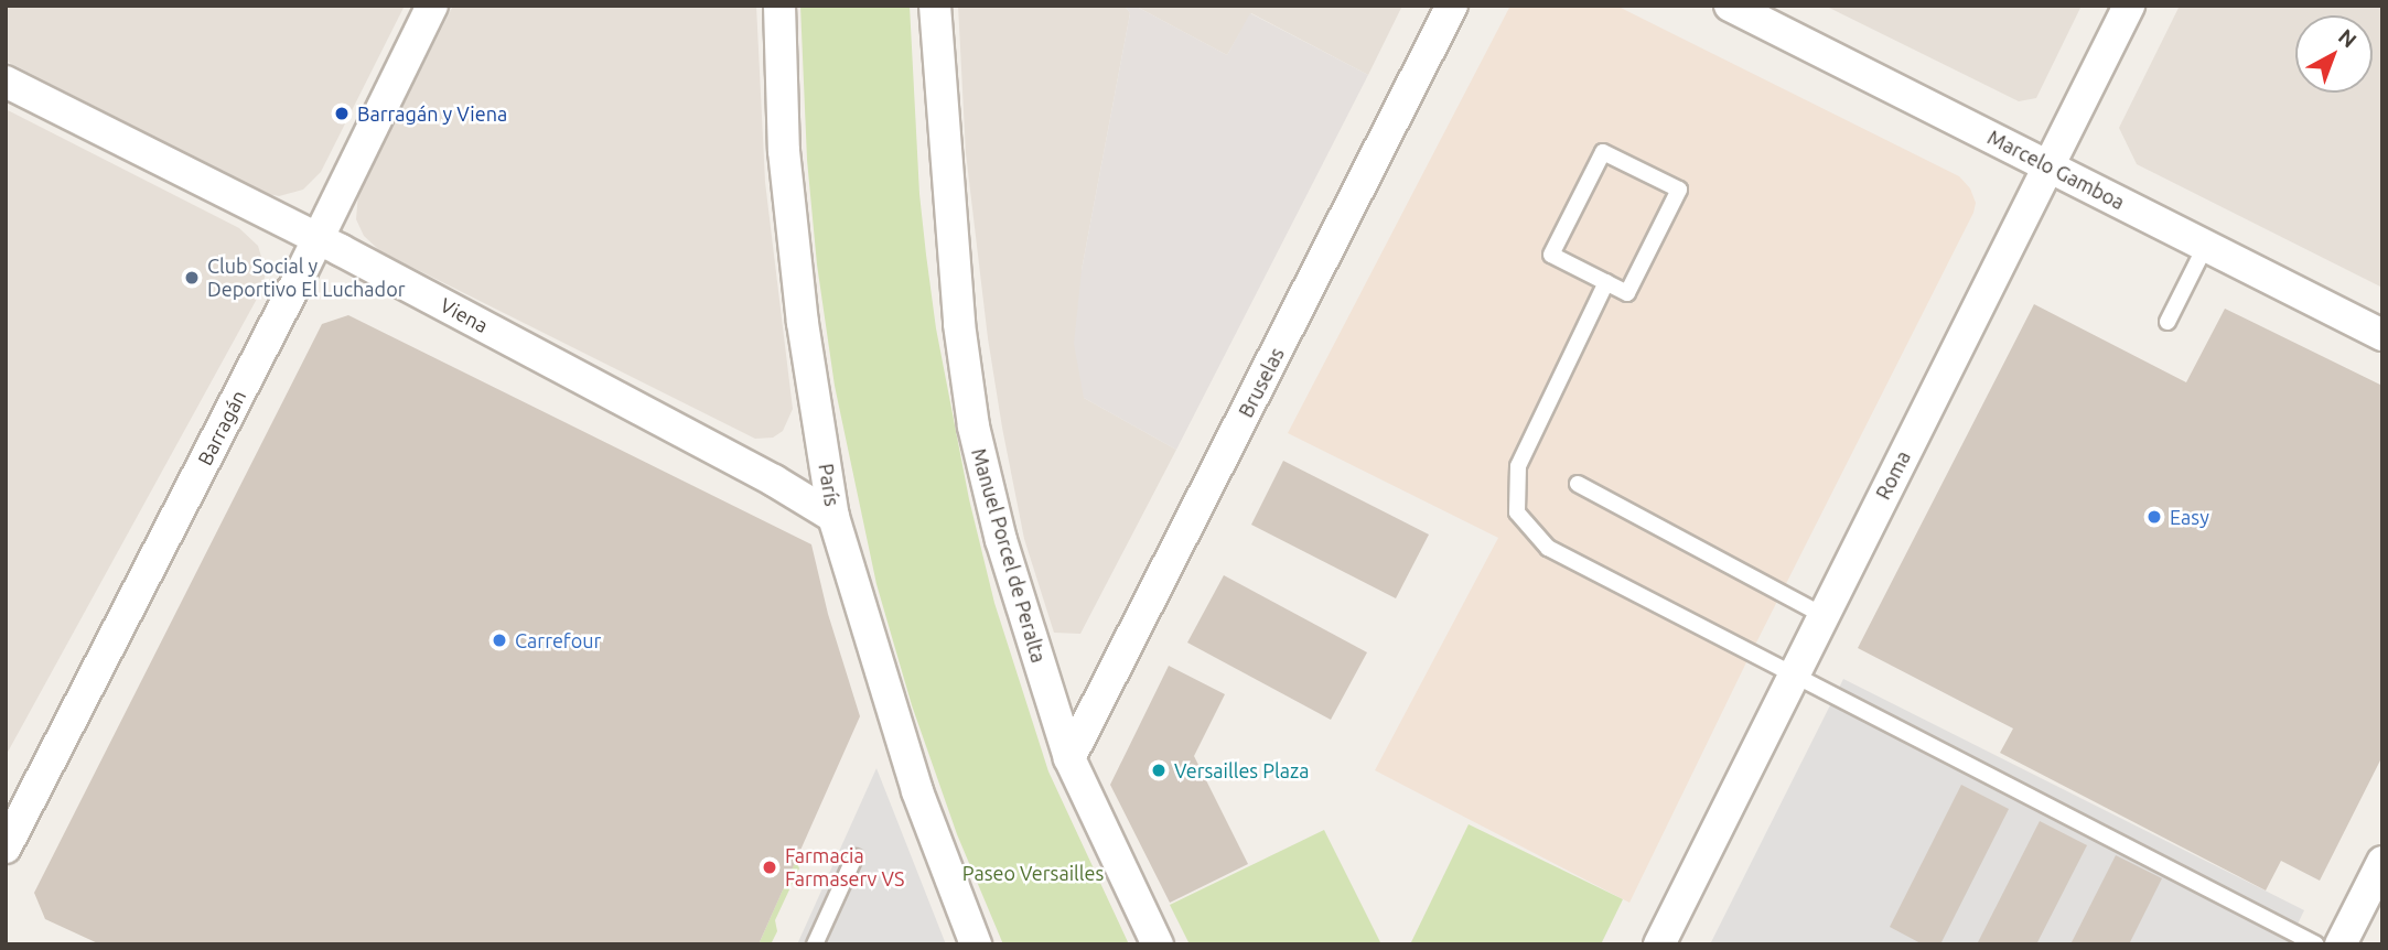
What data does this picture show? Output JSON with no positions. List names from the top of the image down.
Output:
{
  "streets": {
    "street": [
      "Marcelo Gamboa",
      "Viena",
      "Bruselas",
      "Barragán",
      "Roma",
      "París",
      "Manuel Porcel de Peralta"
    ]
  },
  "crossings": [
    ["Marcelo Gamboa", "Roma"],
    ["Viena", "Barragán"],
    ["Viena", "París"],
    ["Bruselas", "Manuel Porcel de Peralta"]
  ],
  "parks": ["Paseo Versailles"],
  "places": [
    "Barragán y Viena",
    "Club Social y Deportivo El Luchador",
    "Easy",
    "Carrefour",
    "Versailles Plaza",
    "Farmacia Farmaserv VS"
  ],
  "north": "top right"
}
